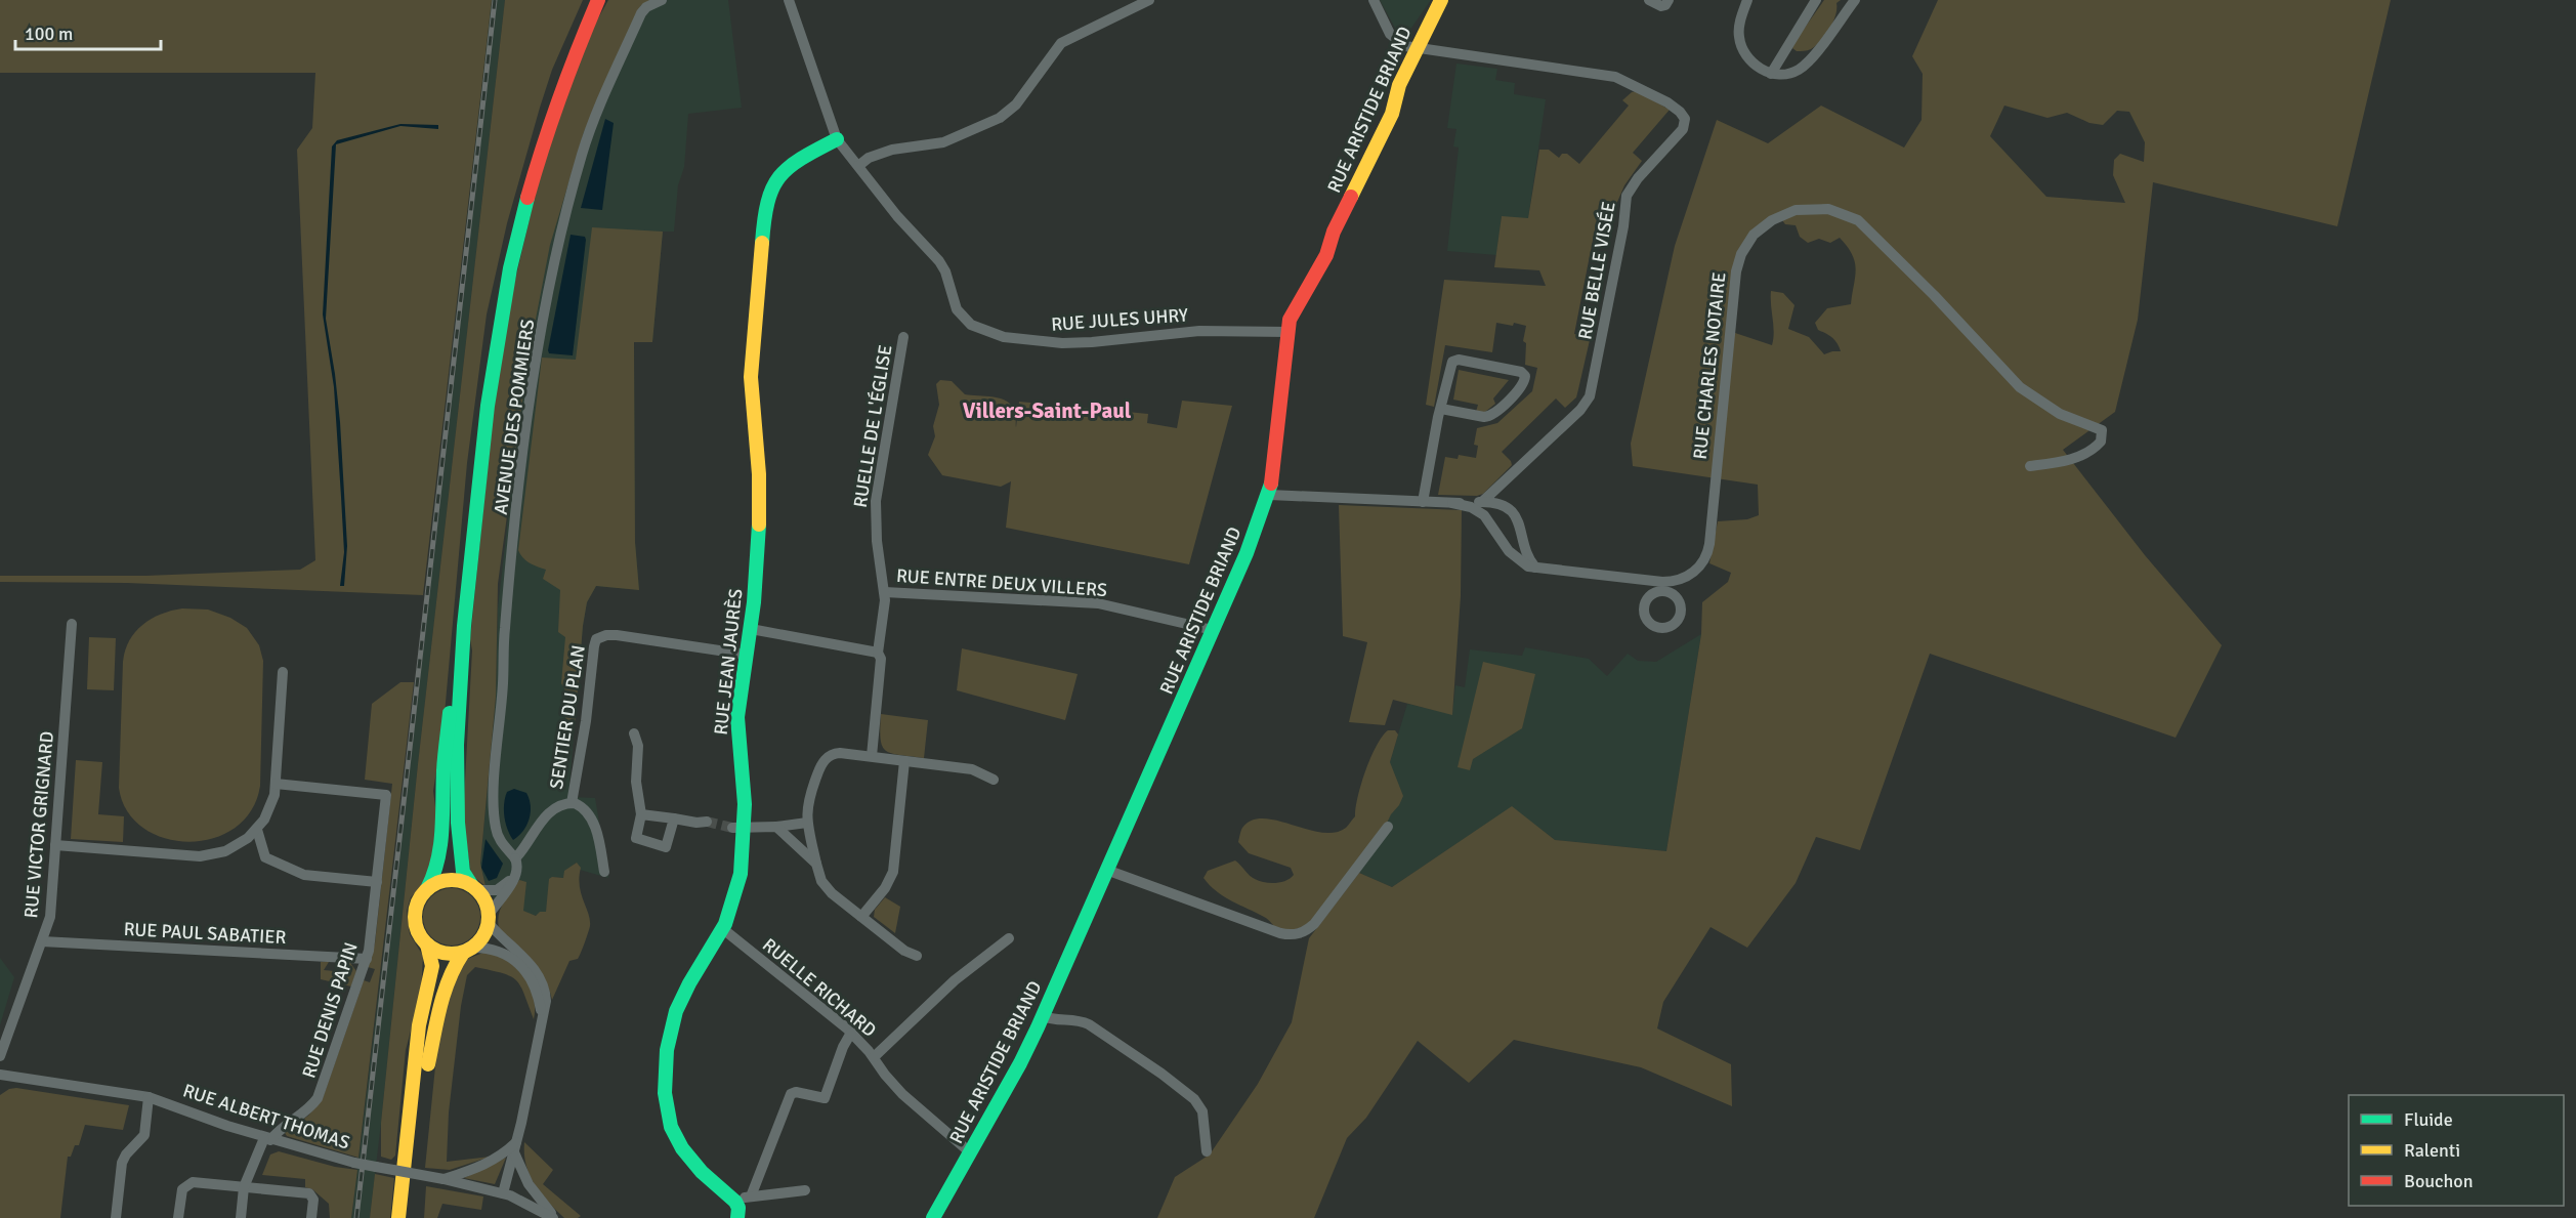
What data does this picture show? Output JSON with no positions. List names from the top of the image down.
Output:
{
  "streets": {
    "main road": ["RUE ARISTIDE BRIAND", "RUE JEAN JAURÈS"],
    "street": [
      "RUE BELLE VISÉE",
      "RUE JULES UHRY",
      "RUE CHARLES NOTAIRE",
      "AVENUE DES POMMIERS",
      "RUELLE DE L'ÉGLISE",
      "RUE ENTRE DEUX VILLERS",
      "SENTIER DU PLAN",
      "RUE VICTOR GRIGNARD",
      "RUE PAUL SABATIER",
      "RUELLE RICHARD",
      "RUE DENIS PAPIN",
      "RUE ALBERT THOMAS"
    ]
  },
  "crossings": [
    ["RUE ARISTIDE BRIAND", "RUE BELLE VISÉE"],
    ["RUE ARISTIDE BRIAND", "RUE JULES UHRY"],
    ["RUE ARISTIDE BRIAND", "RUE CHARLES NOTAIRE"],
    ["RUE ARISTIDE BRIAND", "RUE ENTRE DEUX VILLERS"],
    ["RUE ARISTIDE BRIAND", "RUELLE RICHARD"],
    ["RUE BELLE VISÉE", "RUE CHARLES NOTAIRE"],
    ["RUE JULES UHRY", "RUE JEAN JAURÈS"],
    ["RUELLE DE L'ÉGLISE", "RUE ENTRE DEUX VILLERS"],
    ["RUE JEAN JAURÈS", "SENTIER DU PLAN"],
    ["RUE JEAN JAURÈS", "RUELLE RICHARD"],
    ["RUE VICTOR GRIGNARD", "RUE PAUL SABATIER"],
    ["RUE PAUL SABATIER", "RUE DENIS PAPIN"],
    ["RUE DENIS PAPIN", "RUE ALBERT THOMAS"]
  ],
  "districts": ["Villers-Saint-Paul"],
  "legend": ["Fluide", "Ralenti", "Bouchon"],
  "scale_bar": "100 m"
}
